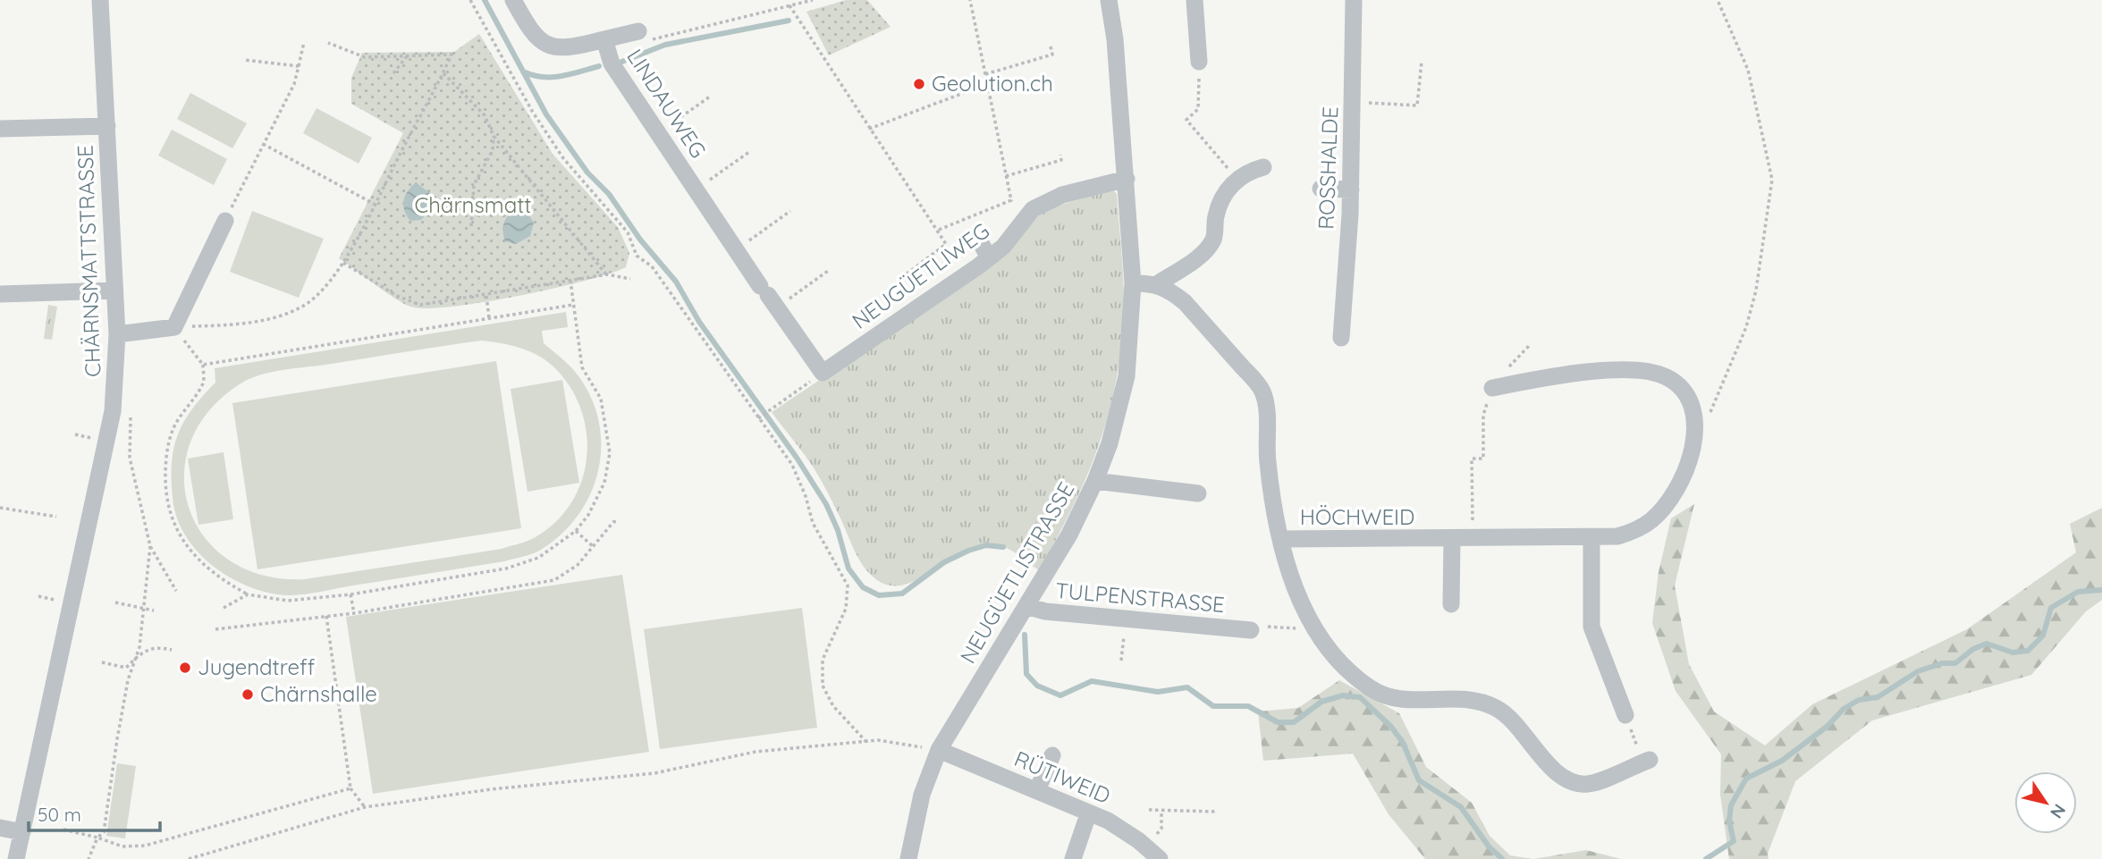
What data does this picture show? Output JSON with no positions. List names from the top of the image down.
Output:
{
  "streets": {
    "street": [
      "LINDAUWEG",
      "ROSSHALDE",
      "CHÄRNSMATTSTRASSE",
      "NEUGÜETLIWEG",
      "HÖCHWEID",
      "NEUGÜETLISTRASSE",
      "TULPENSTRASSE",
      "RÜTIWEID"
    ]
  },
  "crossings": [
    ["NEUGÜETLIWEG", "NEUGÜETLISTRASSE"],
    ["NEUGÜETLISTRASSE", "TULPENSTRASSE"],
    ["NEUGÜETLISTRASSE", "RÜTIWEID"]
  ],
  "parks": ["Chärnsmatt"],
  "places": ["Geolution.ch", "Jugendtreff", "Chärnshalle"],
  "scale_bar": "50 m",
  "north": "bottom right"
}
